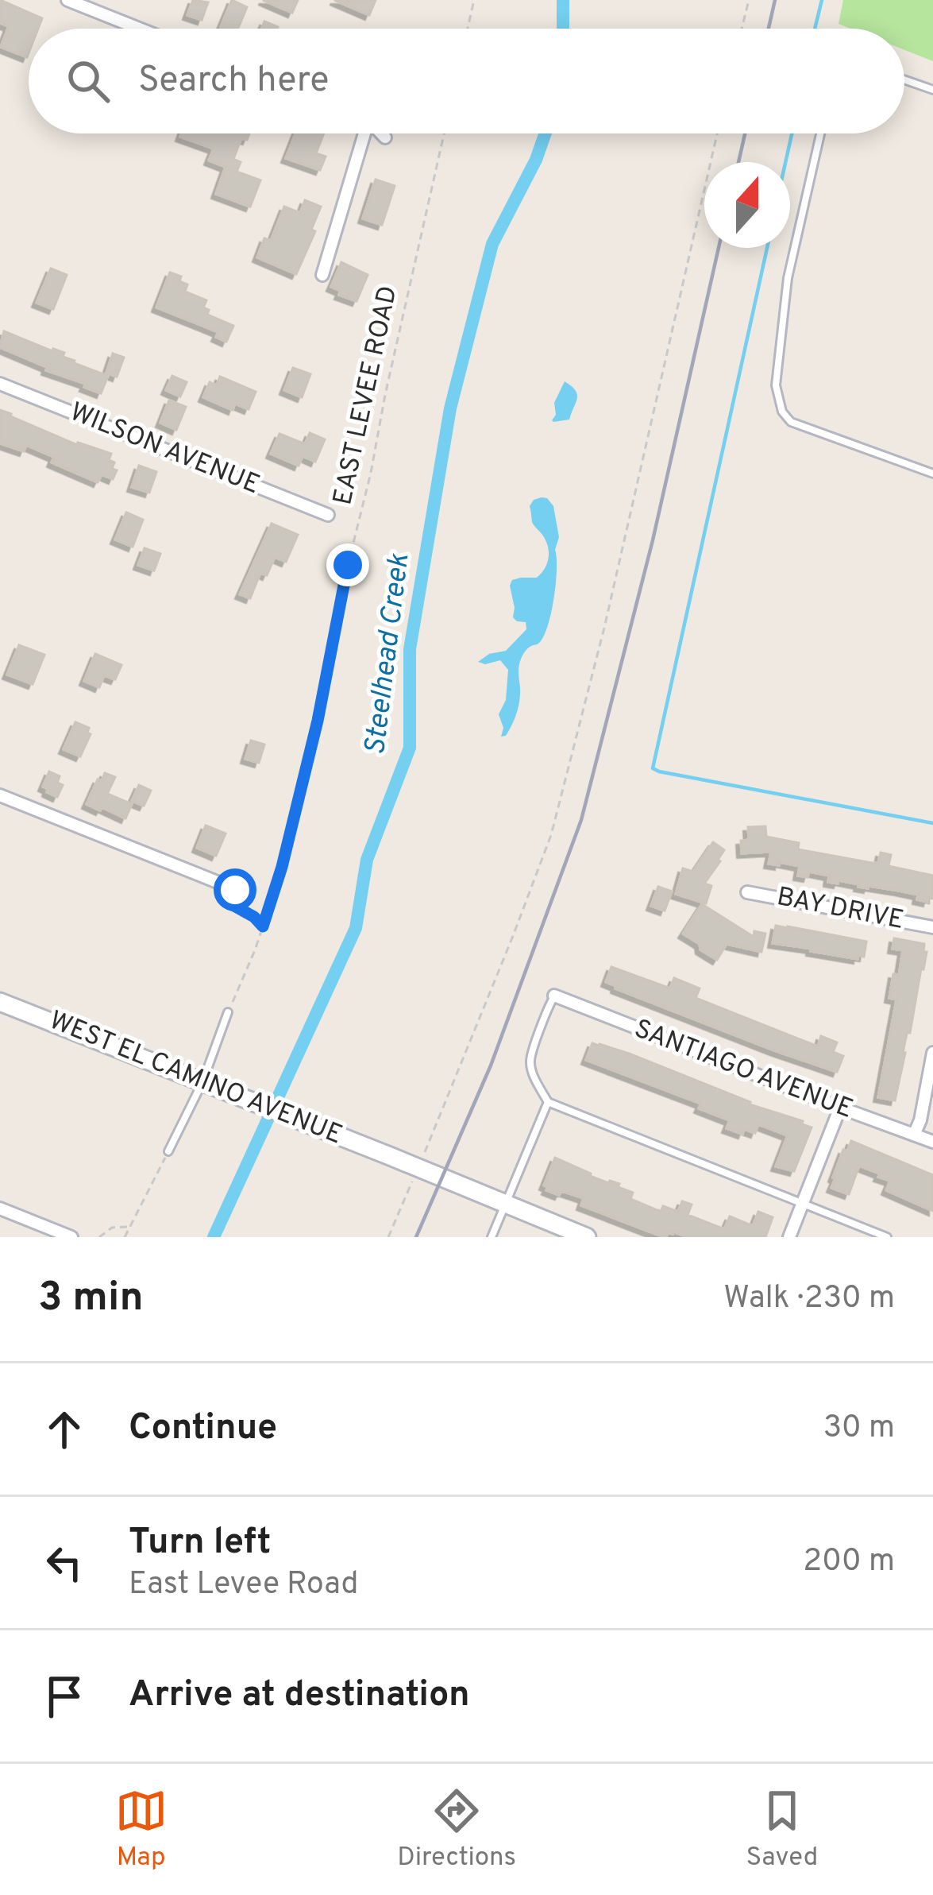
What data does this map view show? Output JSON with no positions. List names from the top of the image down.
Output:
{
  "streets": {
    "main road": ["WEST EL CAMINO AVENUE"],
    "street": ["WILSON AVENUE", "BAY DRIVE", "SANTIAGO AVENUE"],
    "path": ["EAST LEVEE ROAD"]
  },
  "water": ["Steelhead Creek"],
  "north": "top",
  "page": {
    "search": "Search here",
    "heading": ["3 min", "Walk · 230 m"],
    "list": [
      ["Continue", "30 m"],
      ["Turn left", "East Levee Road", "200 m"],
      "Arrive at destination"
    ],
    "nav": ["Map", "Directions", "Saved"]
  }
}
